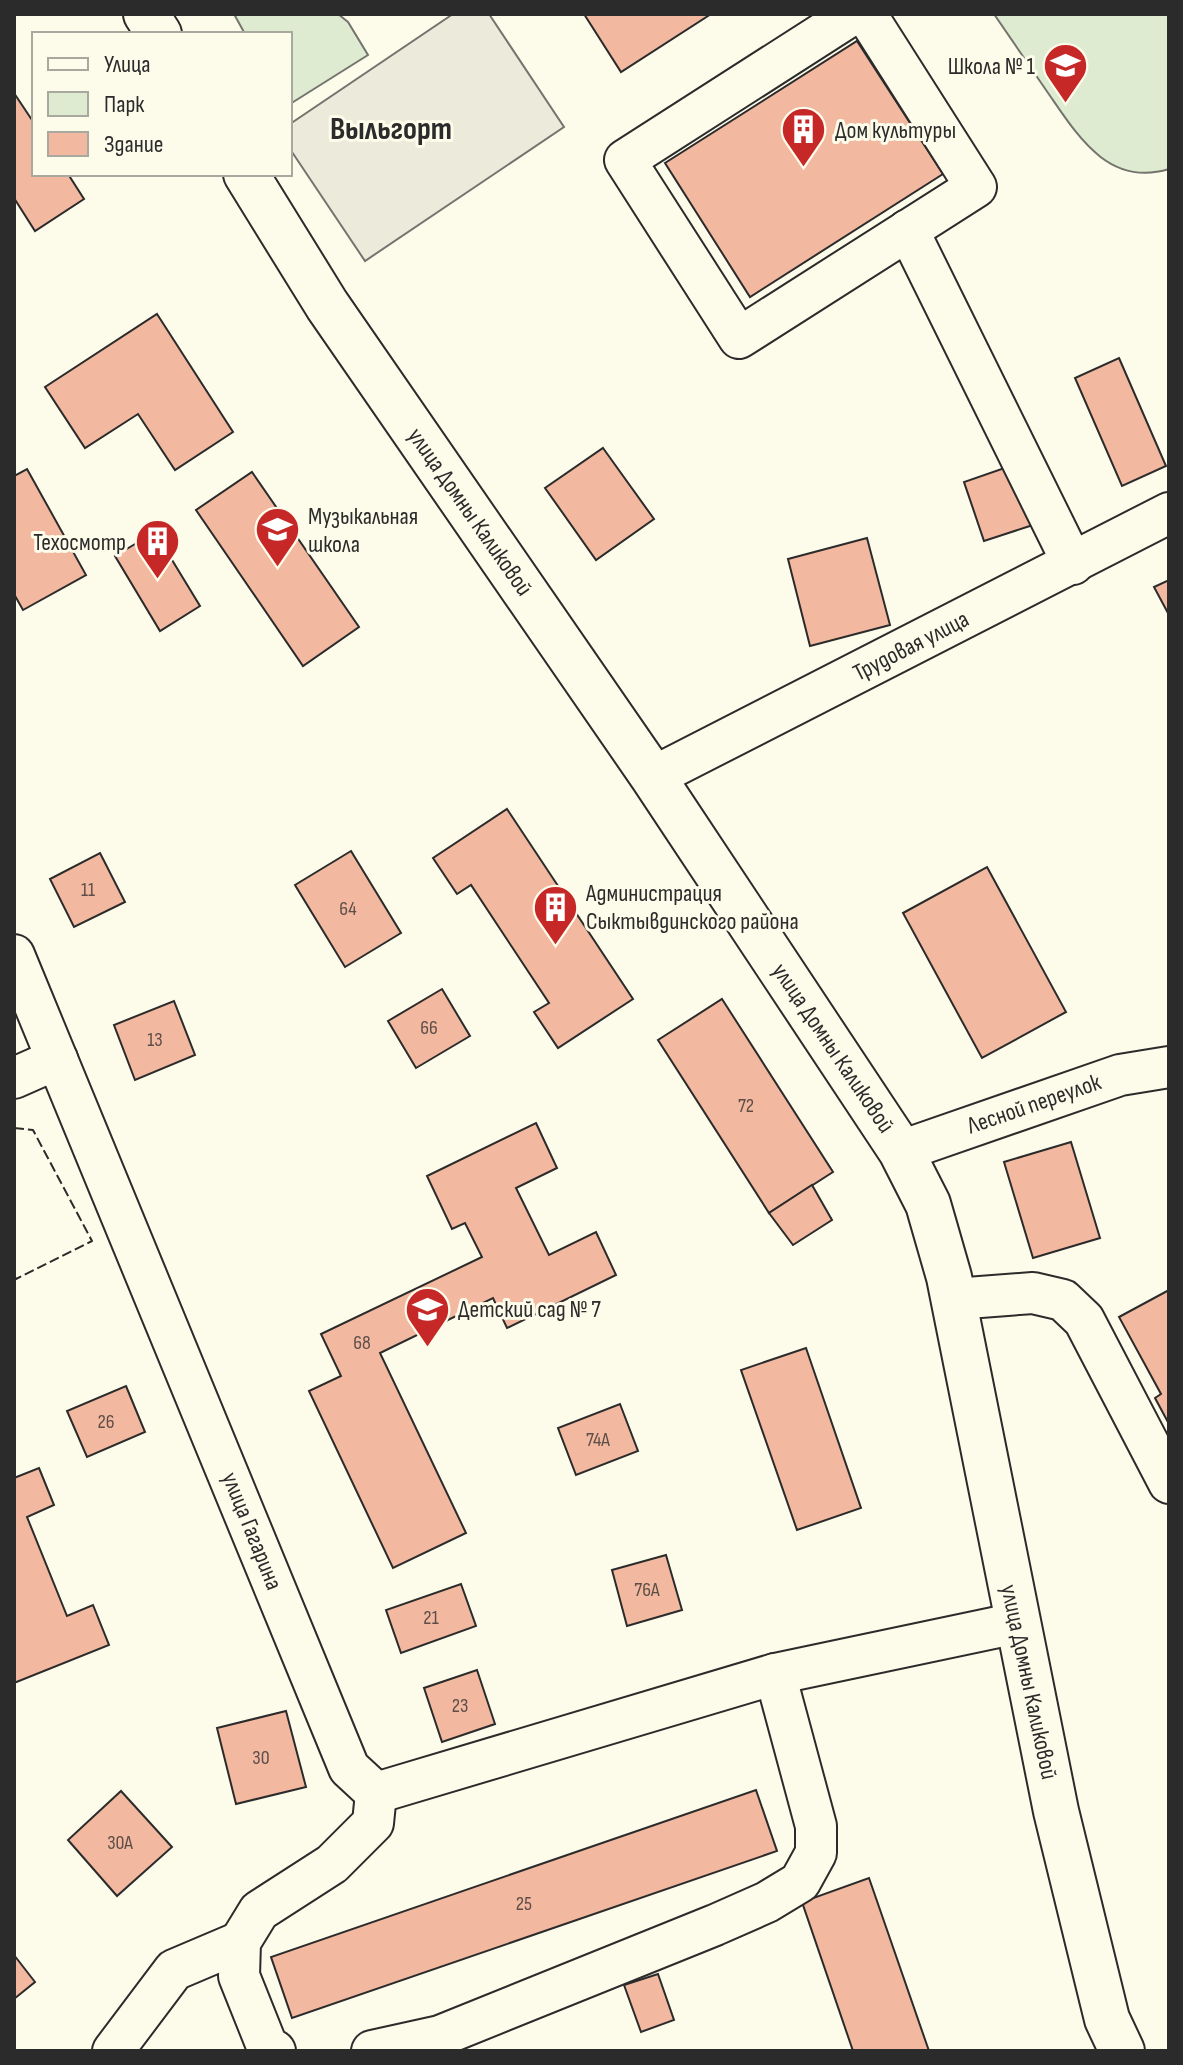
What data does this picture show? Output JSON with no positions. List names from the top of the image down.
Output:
{
  "streets": {
    "main road": ["улица Домны Каликовой"],
    "street": ["Трудовая улица", "Лесной переулок", "улица Гагарина"]
  },
  "crossings": [
    ["улица Домны Каликовой", "Трудовая улица"],
    ["улица Домны Каликовой", "Лесной переулок"]
  ],
  "districts": ["Выльгорт"],
  "places": {
    "school or university": ["Школа № 1", "Музыкальная школа", "Детский сад № 7"],
    "building": ["Дом культуры", "Техосмотр", "Администрация Сыктывдинского района"]
  },
  "house_numbers": [
    "11",
    "64",
    "66",
    "13",
    "72",
    "68",
    "26",
    "74А",
    "76А",
    "21",
    "23",
    "30",
    "30А",
    "25"
  ],
  "legend": ["Улица", "Парк", "Здание"]
}
